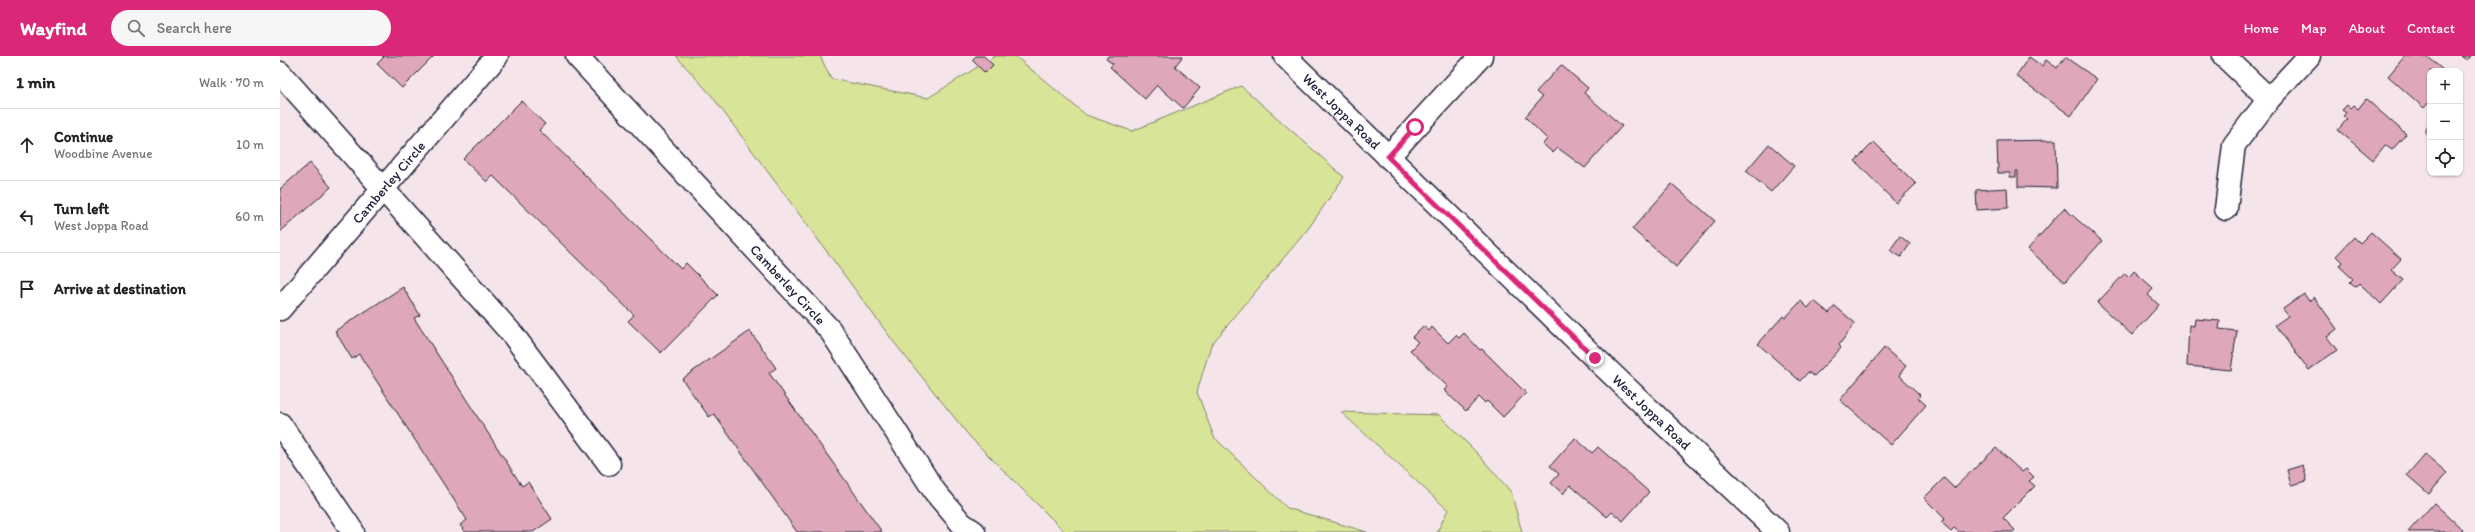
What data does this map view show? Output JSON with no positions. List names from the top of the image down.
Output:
{
  "streets": {
    "street": ["West Joppa Road", "Camberley Circle"]
  },
  "page": {
    "header": "Wayfind",
    "search": "Search here",
    "nav": [
      "Home",
      "Map",
      "About",
      "Contact"
    ],
    "heading": ["1 min", "Walk · 70 m"],
    "map_buttons": ["+", "−"],
    "list": [
      ["Continue", "Woodbine Avenue", "10 m"],
      ["Turn left", "West Joppa Road", "60 m"],
      "Arrive at destination"
    ]
  }
}
